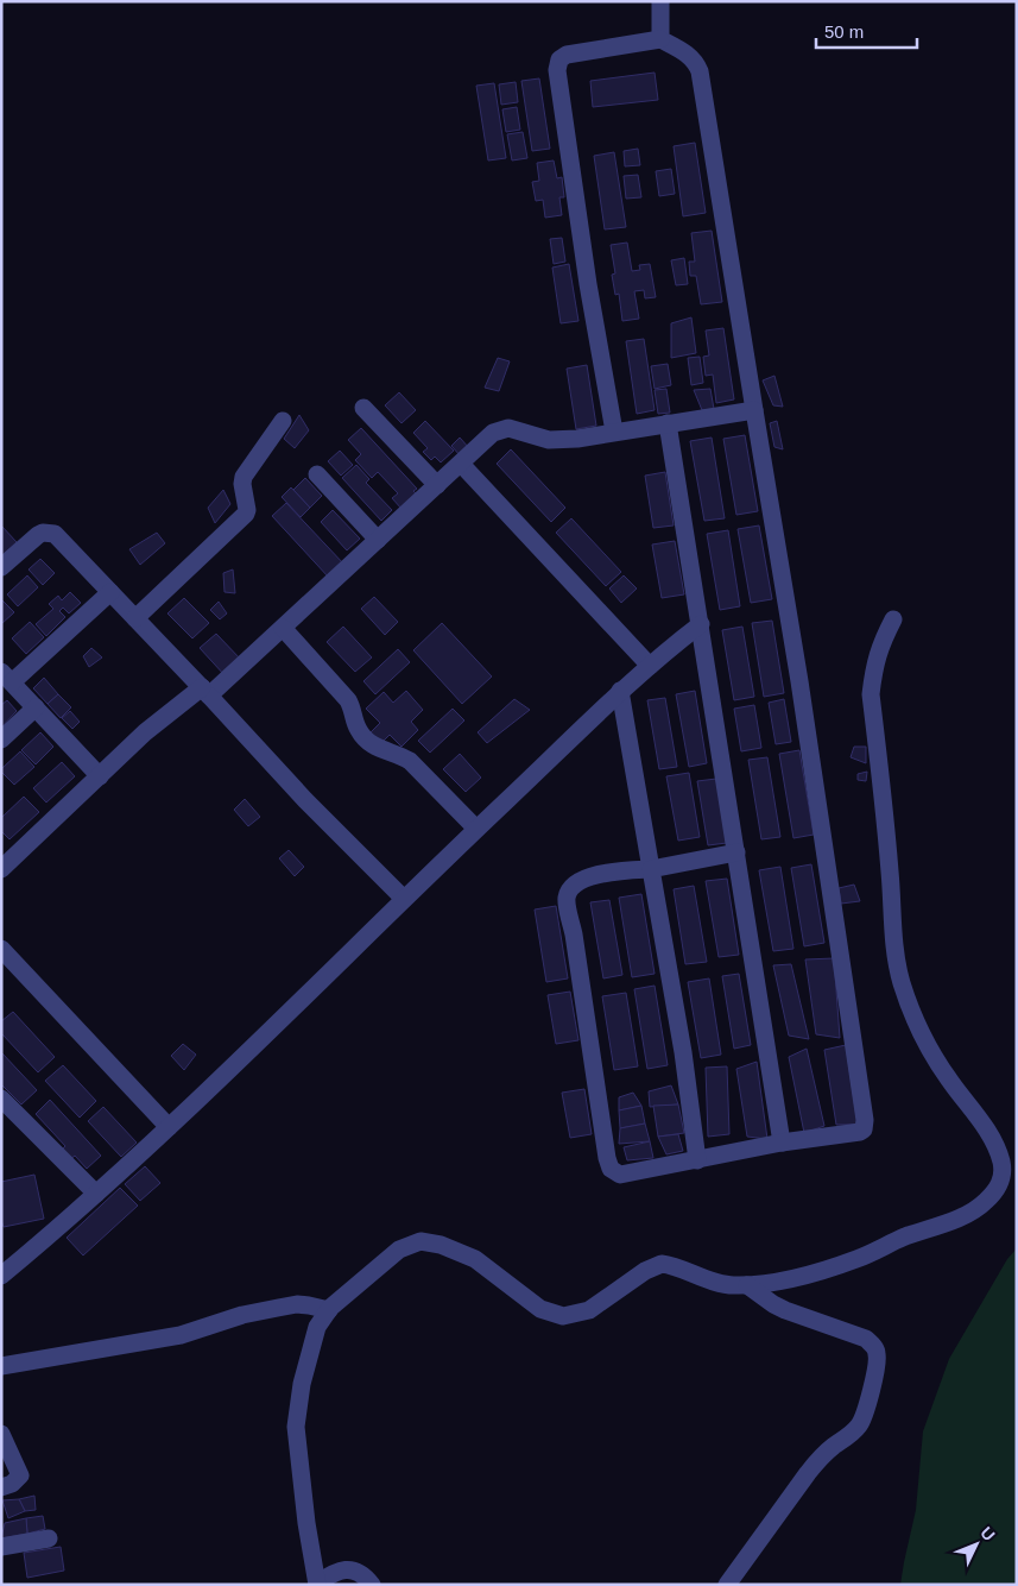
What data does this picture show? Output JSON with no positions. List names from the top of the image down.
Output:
{
  "scale_bar": "50 m",
  "north": "top right"
}
